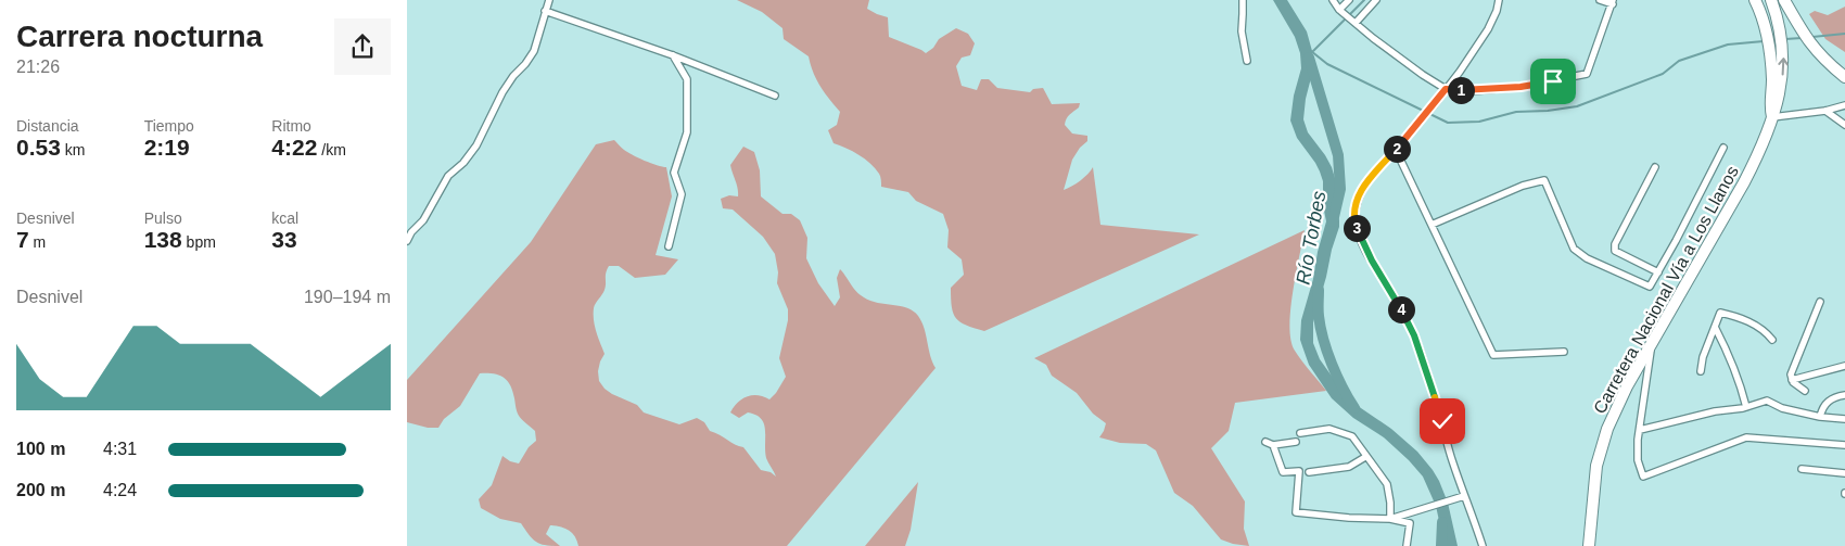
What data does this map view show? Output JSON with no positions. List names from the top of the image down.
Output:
{
  "streets": {
    "highway": ["Carretera Nacional Vía a Los Llanos"]
  },
  "water": ["Río Torbes"],
  "page": {
    "heading": ["Carrera nocturna", "21:26"],
    "pins": [
      "1",
      "2",
      "3",
      "4"
    ],
    "stats": [
      ["Distancia", "0.53 km"],
      ["Tiempo", "2:19"],
      ["Ritmo", "4:22 /km"],
      ["Desnivel", "7 m"],
      ["Pulso", "138 bpm"],
      ["kcal", "33"]
    ],
    "chart": ["Desnivel", "190–194 m"],
    "list": [
      {
        "name": "100 m",
        "note": "4:31"
      },
      {
        "name": "200 m",
        "note": "4:24"
      }
    ]
  }
}
